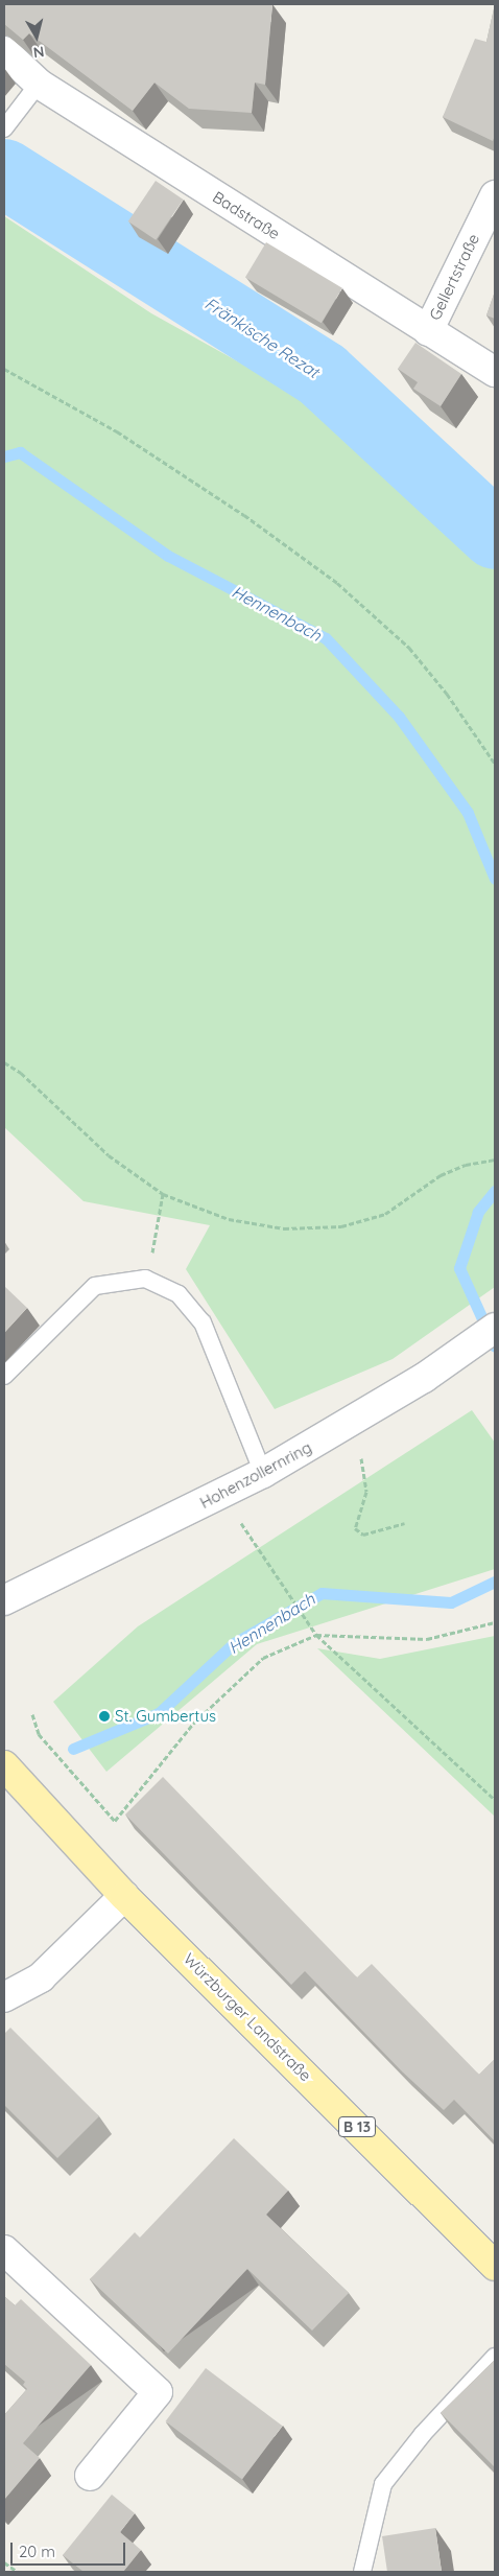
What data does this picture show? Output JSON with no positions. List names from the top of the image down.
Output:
{
  "streets": {
    "main road": ["Würzburger Landstraße", "B 13"],
    "street": ["Badstraße", "Gellertstraße", "Hohenzollernring"]
  },
  "crossings": [
    ["Badstraße", "Gellertstraße"]
  ],
  "water": ["Fränkische Rezat", "Hennenbach"],
  "places": ["St. Gumbertus"],
  "scale_bar": "20 m",
  "north": "bottom"
}
